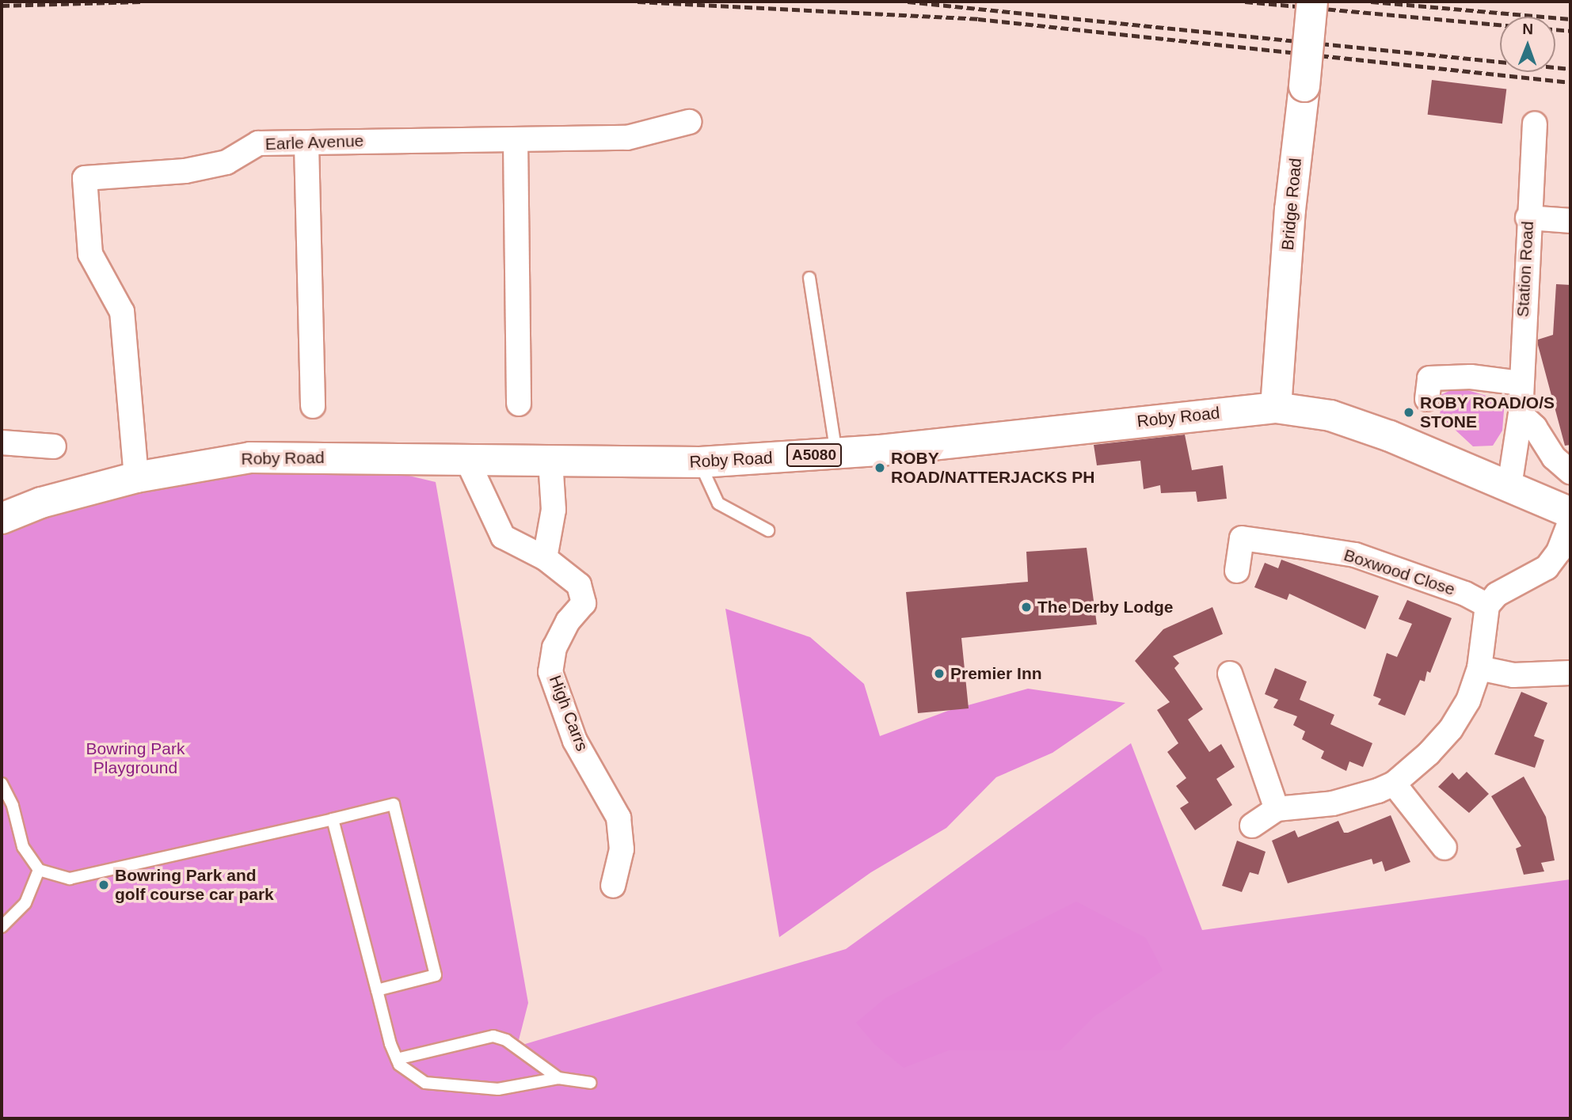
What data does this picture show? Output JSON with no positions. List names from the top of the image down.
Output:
{
  "streets": {
    "main road": ["Bridge Road", "Roby Road", "A5080"],
    "street": [
      "Earle Avenue",
      "Station Road",
      "Boxwood Close",
      "High Carrs"
    ]
  },
  "crossings": [
    ["Earle Avenue", "Roby Road"],
    ["Bridge Road", "Roby Road"],
    ["Station Road", "Roby Road"],
    ["Roby Road", "High Carrs"]
  ],
  "parks": ["Bowring Park Playground"],
  "places": [
    "ROBY ROAD/O/S STONE",
    "ROBY ROAD/NATTERJACKS PH",
    "The Derby Lodge",
    "Premier Inn",
    "Bowring Park and golf course car park"
  ],
  "north": "top"
}
